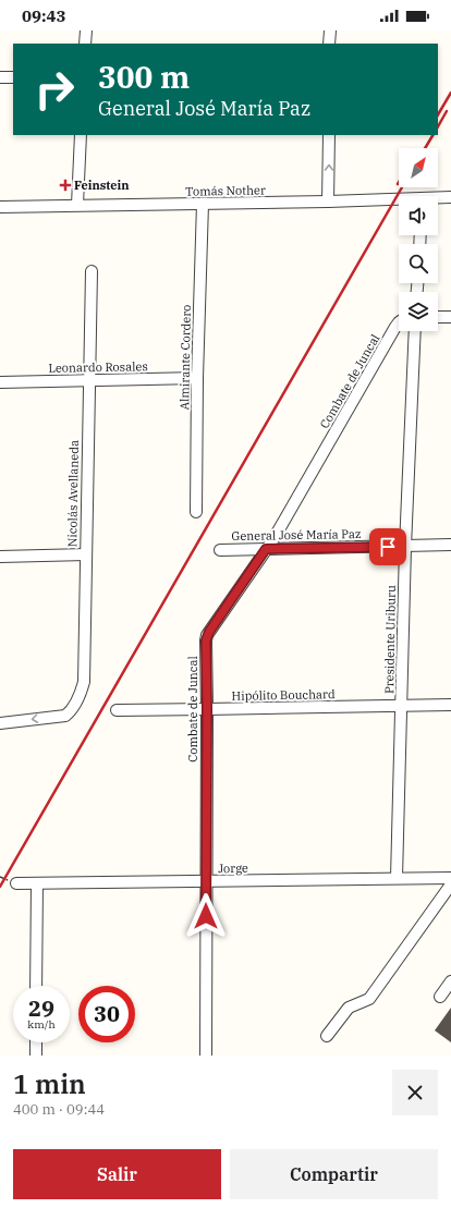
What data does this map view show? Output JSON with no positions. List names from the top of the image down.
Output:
{
  "streets": {
    "street": [
      "Tomás Nother",
      "Almirante Cordero",
      "Leonardo Rosales",
      "Combate de Juncal",
      "Nicolás Avellaneda",
      "General José María Paz",
      "Presidente Uriburu",
      "Hipólito Bouchard",
      "Jorge"
    ]
  },
  "crossings": [
    ["Tomás Nother", "Almirante Cordero"],
    ["Almirante Cordero", "Leonardo Rosales"],
    ["Leonardo Rosales", "Nicolás Avellaneda"],
    ["Combate de Juncal", "General José María Paz"],
    ["Combate de Juncal", "Hipólito Bouchard"],
    ["Combate de Juncal", "Jorge"],
    ["General José María Paz", "Presidente Uriburu"],
    ["Presidente Uriburu", "Hipólito Bouchard"],
    ["Presidente Uriburu", "Jorge"]
  ],
  "one_way": ["Nicolás Avellaneda"],
  "places": {
    "health": ["Feinstein"]
  },
  "north": "top right",
  "page": {
    "status": "09:43",
    "turn": ["300 m", "General José María Paz"],
    "speed": "29 km/h",
    "limit": "30",
    "heading": ["1 min", "400 m · 09:44"],
    "buttons": ["Salir", "Compartir"]
  }
}
